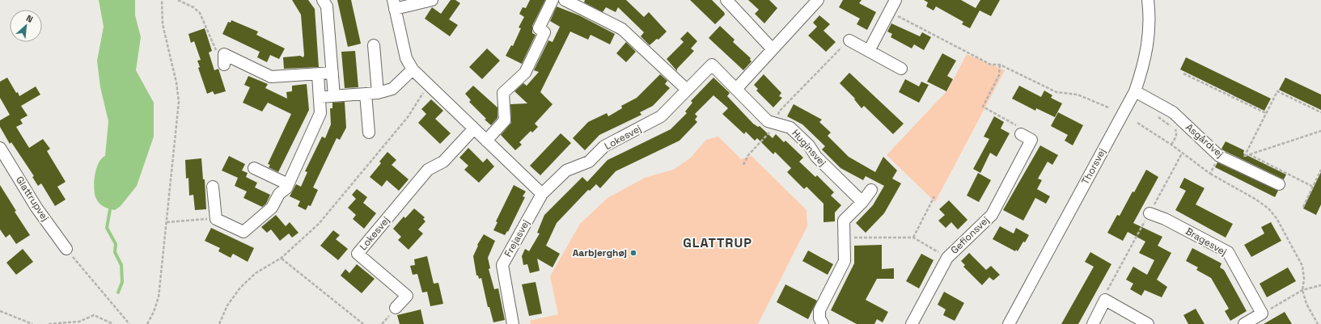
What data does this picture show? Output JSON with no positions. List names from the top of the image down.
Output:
{
  "streets": {
    "street": [
      "Lokesvej",
      "Asgårdvej",
      "Huginsvej",
      "Thorsvej",
      "Glattrupvej",
      "Gefionsvej",
      "Frejasvej",
      "Bragesvej"
    ]
  },
  "crossings": [
    ["Lokesvej", "Huginsvej"],
    ["Lokesvej", "Frejasvej"],
    ["Asgårdvej", "Thorsvej"]
  ],
  "districts": ["GLATTRUP"],
  "places": ["Aarbjerghøj"],
  "north": "top right"
}
